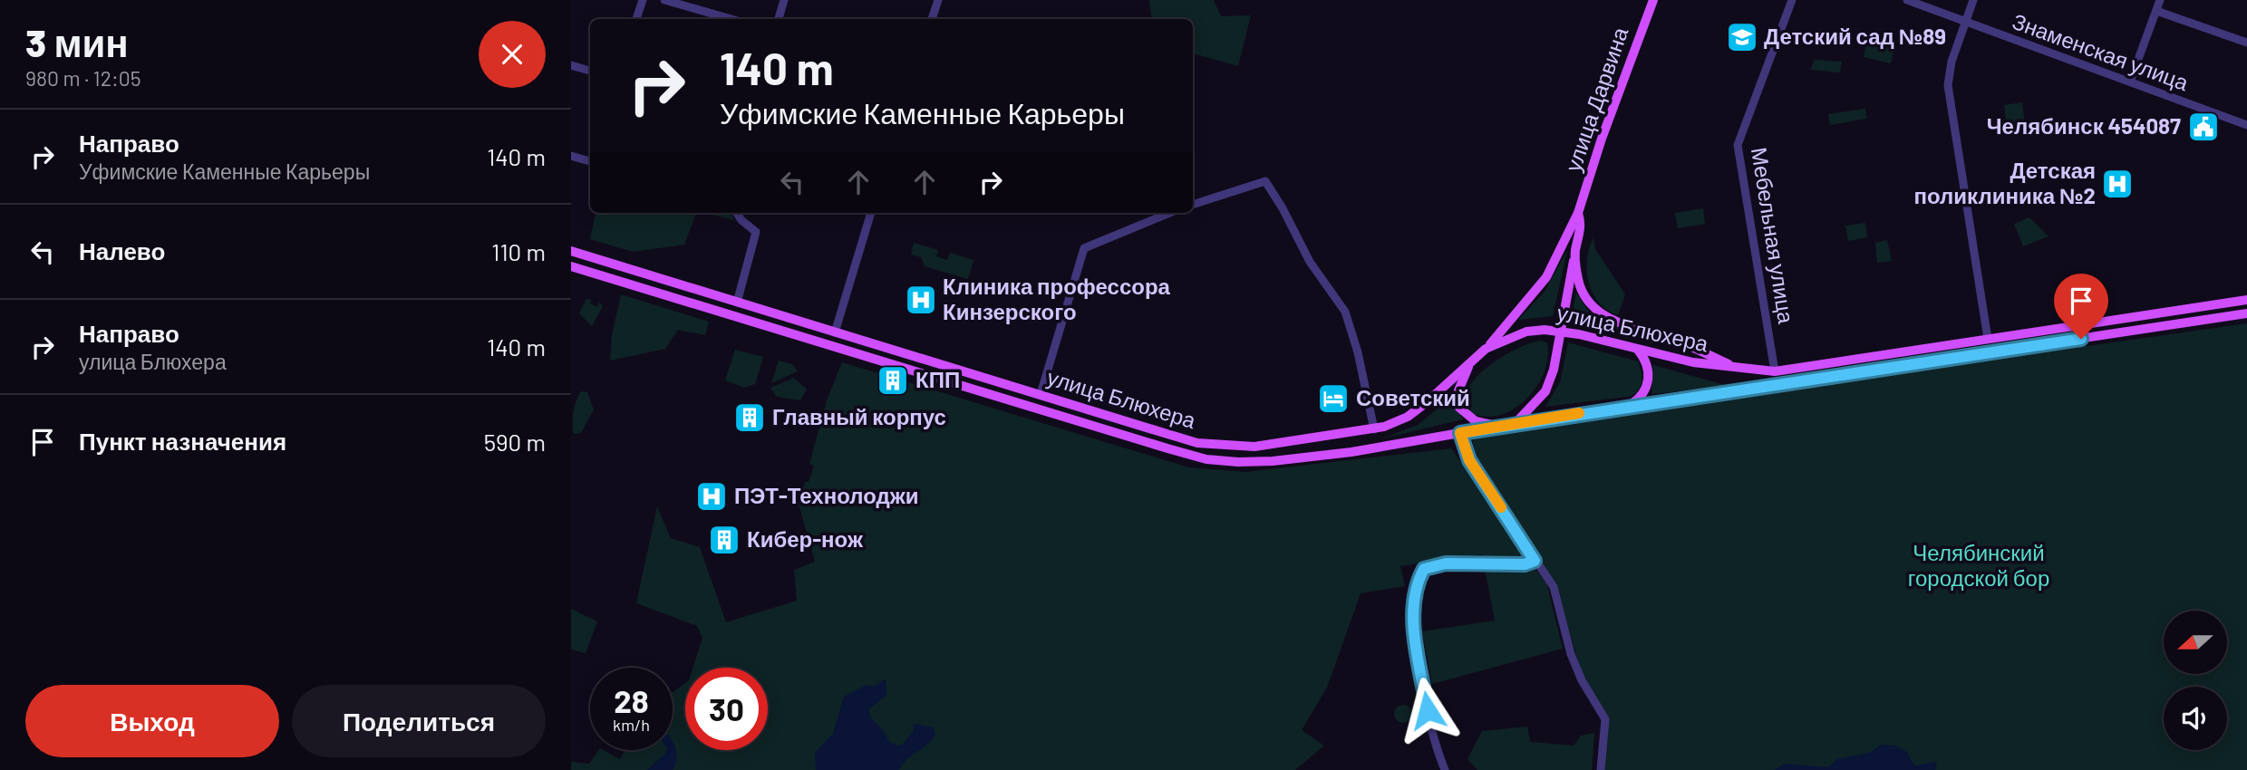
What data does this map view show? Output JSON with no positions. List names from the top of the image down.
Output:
{
  "streets": {
    "main road": ["улица Дарвина", "улица Блюхера"],
    "street": ["Знаменская улица", "Мебельная улица"]
  },
  "crossings": [
    ["улица Дарвина", "улица Блюхера"],
    ["Мебельная улица", "улица Блюхера"]
  ],
  "parks": ["Челябинский городской бор"],
  "places": {
    "school or university": ["Детский сад №89"],
    "public building": ["Челябинск 454087"],
    "hospital": ["Детская поликлиника №2", "Клиника профессора Кинзерского", "ПЭТ-Технолоджи"],
    "building": ["КПП", "Главный корпус", "Кибер-нож"],
    "hotel": ["Советский"]
  },
  "north": "left",
  "page": {
    "heading": ["3 мин", "980 m · 12:05"],
    "turn": ["140 m", "Уфимские Каменные Карьеры"],
    "list": [
      {
        "name": "Направо",
        "note": "Уфимские Каменные Карьеры",
        "value": "140 m"
      },
      {
        "name": "Налево",
        "value": "110 m"
      },
      {
        "name": "Направо",
        "note": "улица Блюхера",
        "value": "140 m"
      },
      {
        "name": "Пункт назначения",
        "value": "590 m"
      }
    ],
    "speed": "28 km/h",
    "limit": "30",
    "buttons": ["Выход", "Поделиться"]
  }
}
